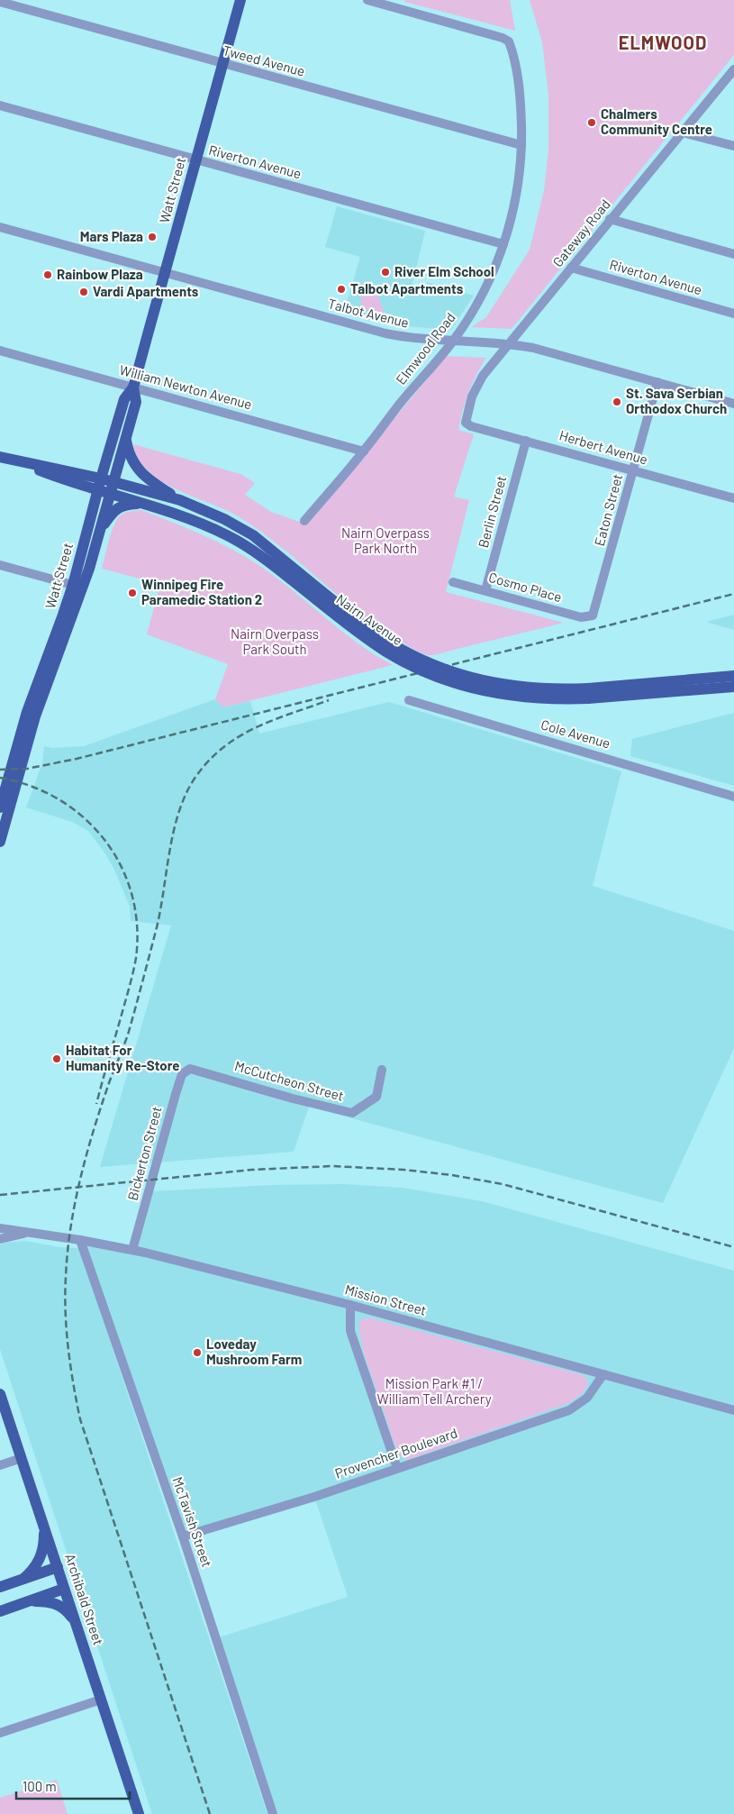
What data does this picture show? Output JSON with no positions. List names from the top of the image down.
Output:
{
  "streets": {
    "main road": ["Watt Street", "Nairn Avenue", "Archibald Street"],
    "street": [
      "Tweed Avenue",
      "Riverton Avenue",
      "Gateway Road",
      "Talbot Avenue",
      "Elmwood Road",
      "William Newton Avenue",
      "Herbert Avenue",
      "Eaton Street",
      "Berlin Street",
      "Cosmo Place",
      "Cole Avenue",
      "McCutcheon Street",
      "Bickerton Street",
      "Mission Street",
      "Provencher Boulevard",
      "McTavish Street"
    ]
  },
  "crossings": [
    ["Tweed Avenue", "Watt Street"],
    ["Tweed Avenue", "Elmwood Road"],
    ["Riverton Avenue", "Watt Street"],
    ["Riverton Avenue", "Gateway Road"],
    ["Riverton Avenue", "Elmwood Road"],
    ["Watt Street", "Talbot Avenue"],
    ["Watt Street", "William Newton Avenue"],
    ["Watt Street", "Nairn Avenue"],
    ["Gateway Road", "Talbot Avenue"],
    ["Gateway Road", "Herbert Avenue"],
    ["Talbot Avenue", "Elmwood Road"],
    ["Talbot Avenue", "Eaton Street"],
    ["Elmwood Road", "William Newton Avenue"],
    ["Herbert Avenue", "Eaton Street"],
    ["Herbert Avenue", "Berlin Street"],
    ["Eaton Street", "Cosmo Place"],
    ["Berlin Street", "Cosmo Place"],
    ["McCutcheon Street", "Bickerton Street"],
    ["Bickerton Street", "Mission Street"],
    ["Mission Street", "Provencher Boulevard"],
    ["Mission Street", "McTavish Street"],
    ["Provencher Boulevard", "McTavish Street"]
  ],
  "districts": ["ELMWOOD"],
  "parks": ["Nairn Overpass Park North", "Nairn Overpass Park South", "Mission Park #1 / William Tell Archery"],
  "places": [
    "Chalmers Community Centre",
    "Mars Plaza",
    "River Elm School",
    "Rainbow Plaza",
    "Talbot Apartments",
    "Vardi Apartments",
    "St. Sava Serbian Orthodox Church",
    "Winnipeg Fire Paramedic Station 2",
    "Habitat For Humanity Re-Store",
    "Loveday Mushroom Farm"
  ],
  "scale_bar": "100 m"
}
